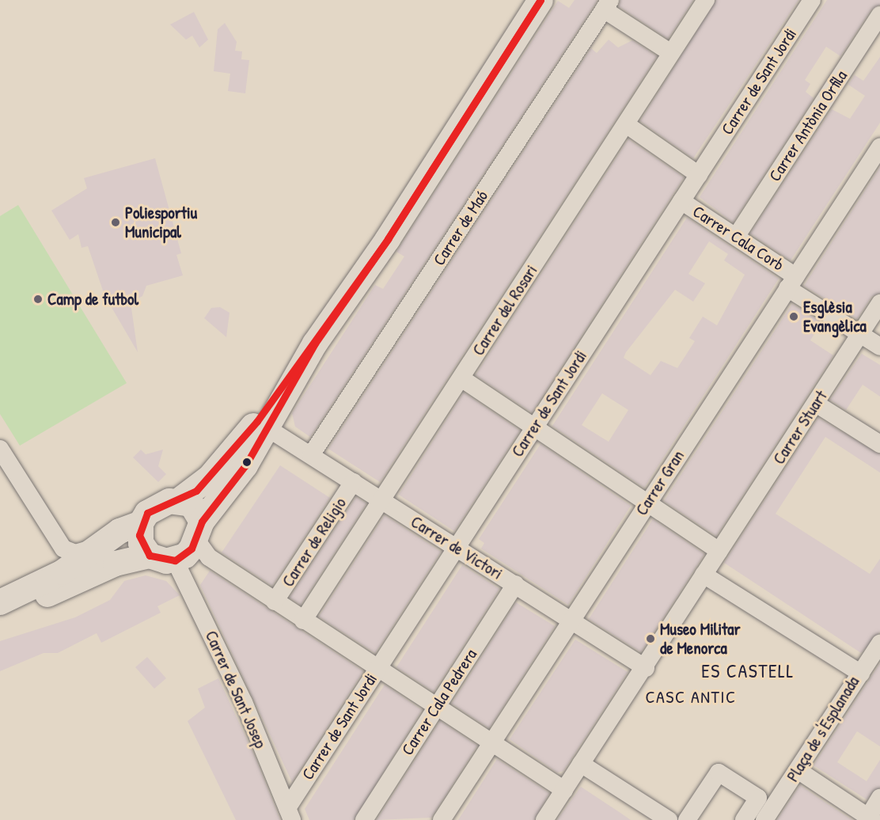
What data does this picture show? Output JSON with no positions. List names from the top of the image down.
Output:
{
  "streets": {
    "street": [
      "Carrer de Sant Jordi",
      "Carrer Antònia Orfila",
      "Carrer de Maó",
      "Carrer Cala Corb",
      "Carrer del Rosari",
      "Carrer Stuart",
      "Carrer Gran",
      "Carrer de Religio",
      "Carrer de Victori",
      "Carrer de Sant Josep",
      "Carrer Cala Pedrera",
      "Plaça de s'Esplanada"
    ]
  },
  "crossings": [
    ["Carrer de Sant Jordi", "Carrer Cala Corb"],
    ["Carrer de Sant Jordi", "Carrer de Victori"],
    ["Carrer de Sant Jordi", "Carrer de Sant Josep"],
    ["Carrer Antònia Orfila", "Carrer Cala Corb"],
    ["Carrer de Maó", "Carrer de Victori"],
    ["Carrer Cala Corb", "Carrer Stuart"],
    ["Carrer Cala Corb", "Carrer Gran"],
    ["Carrer del Rosari", "Carrer de Victori"],
    ["Carrer Gran", "Carrer de Victori"],
    ["Carrer de Religio", "Carrer de Victori"],
    ["Carrer de Victori", "Carrer Cala Pedrera"]
  ],
  "districts": ["ES CASTELL", "CASC ANTIC"],
  "places": [
    "Poliesportiu Municipal",
    "Camp de futbol",
    "Esglèsia Evangèlica",
    "Museo Militar de Menorca"
  ]
}
